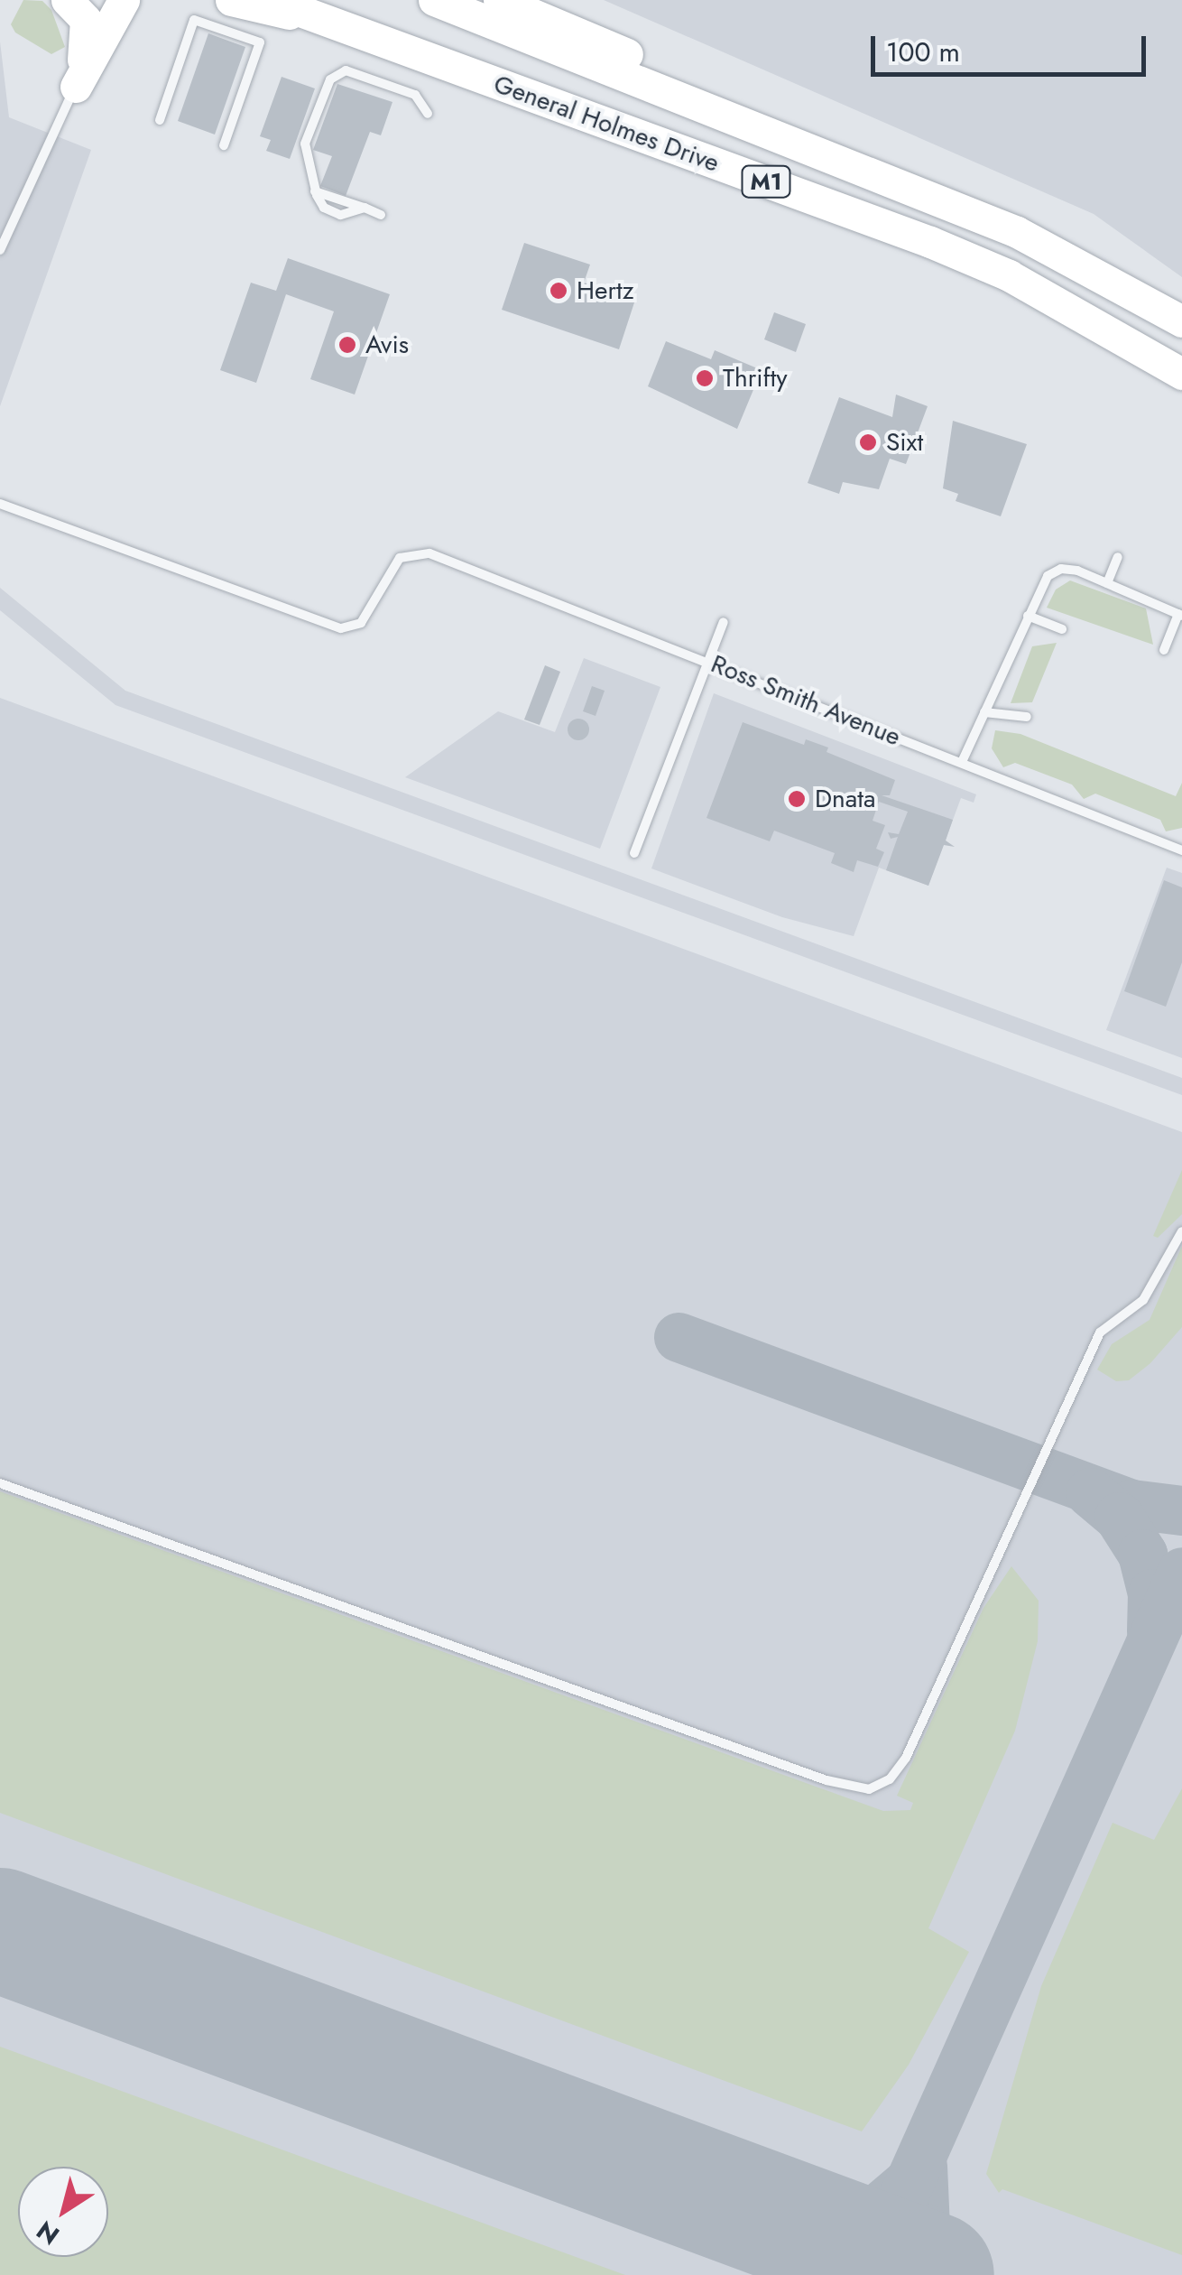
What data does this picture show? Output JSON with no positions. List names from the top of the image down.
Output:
{
  "streets": {
    "highway": ["General Holmes Drive", "M1"],
    "lane": ["Ross Smith Avenue"]
  },
  "places": [
    "Hertz",
    "Avis",
    "Thrifty",
    "Sixt",
    "Dnata"
  ],
  "scale_bar": "100 m",
  "north": "bottom left"
}
